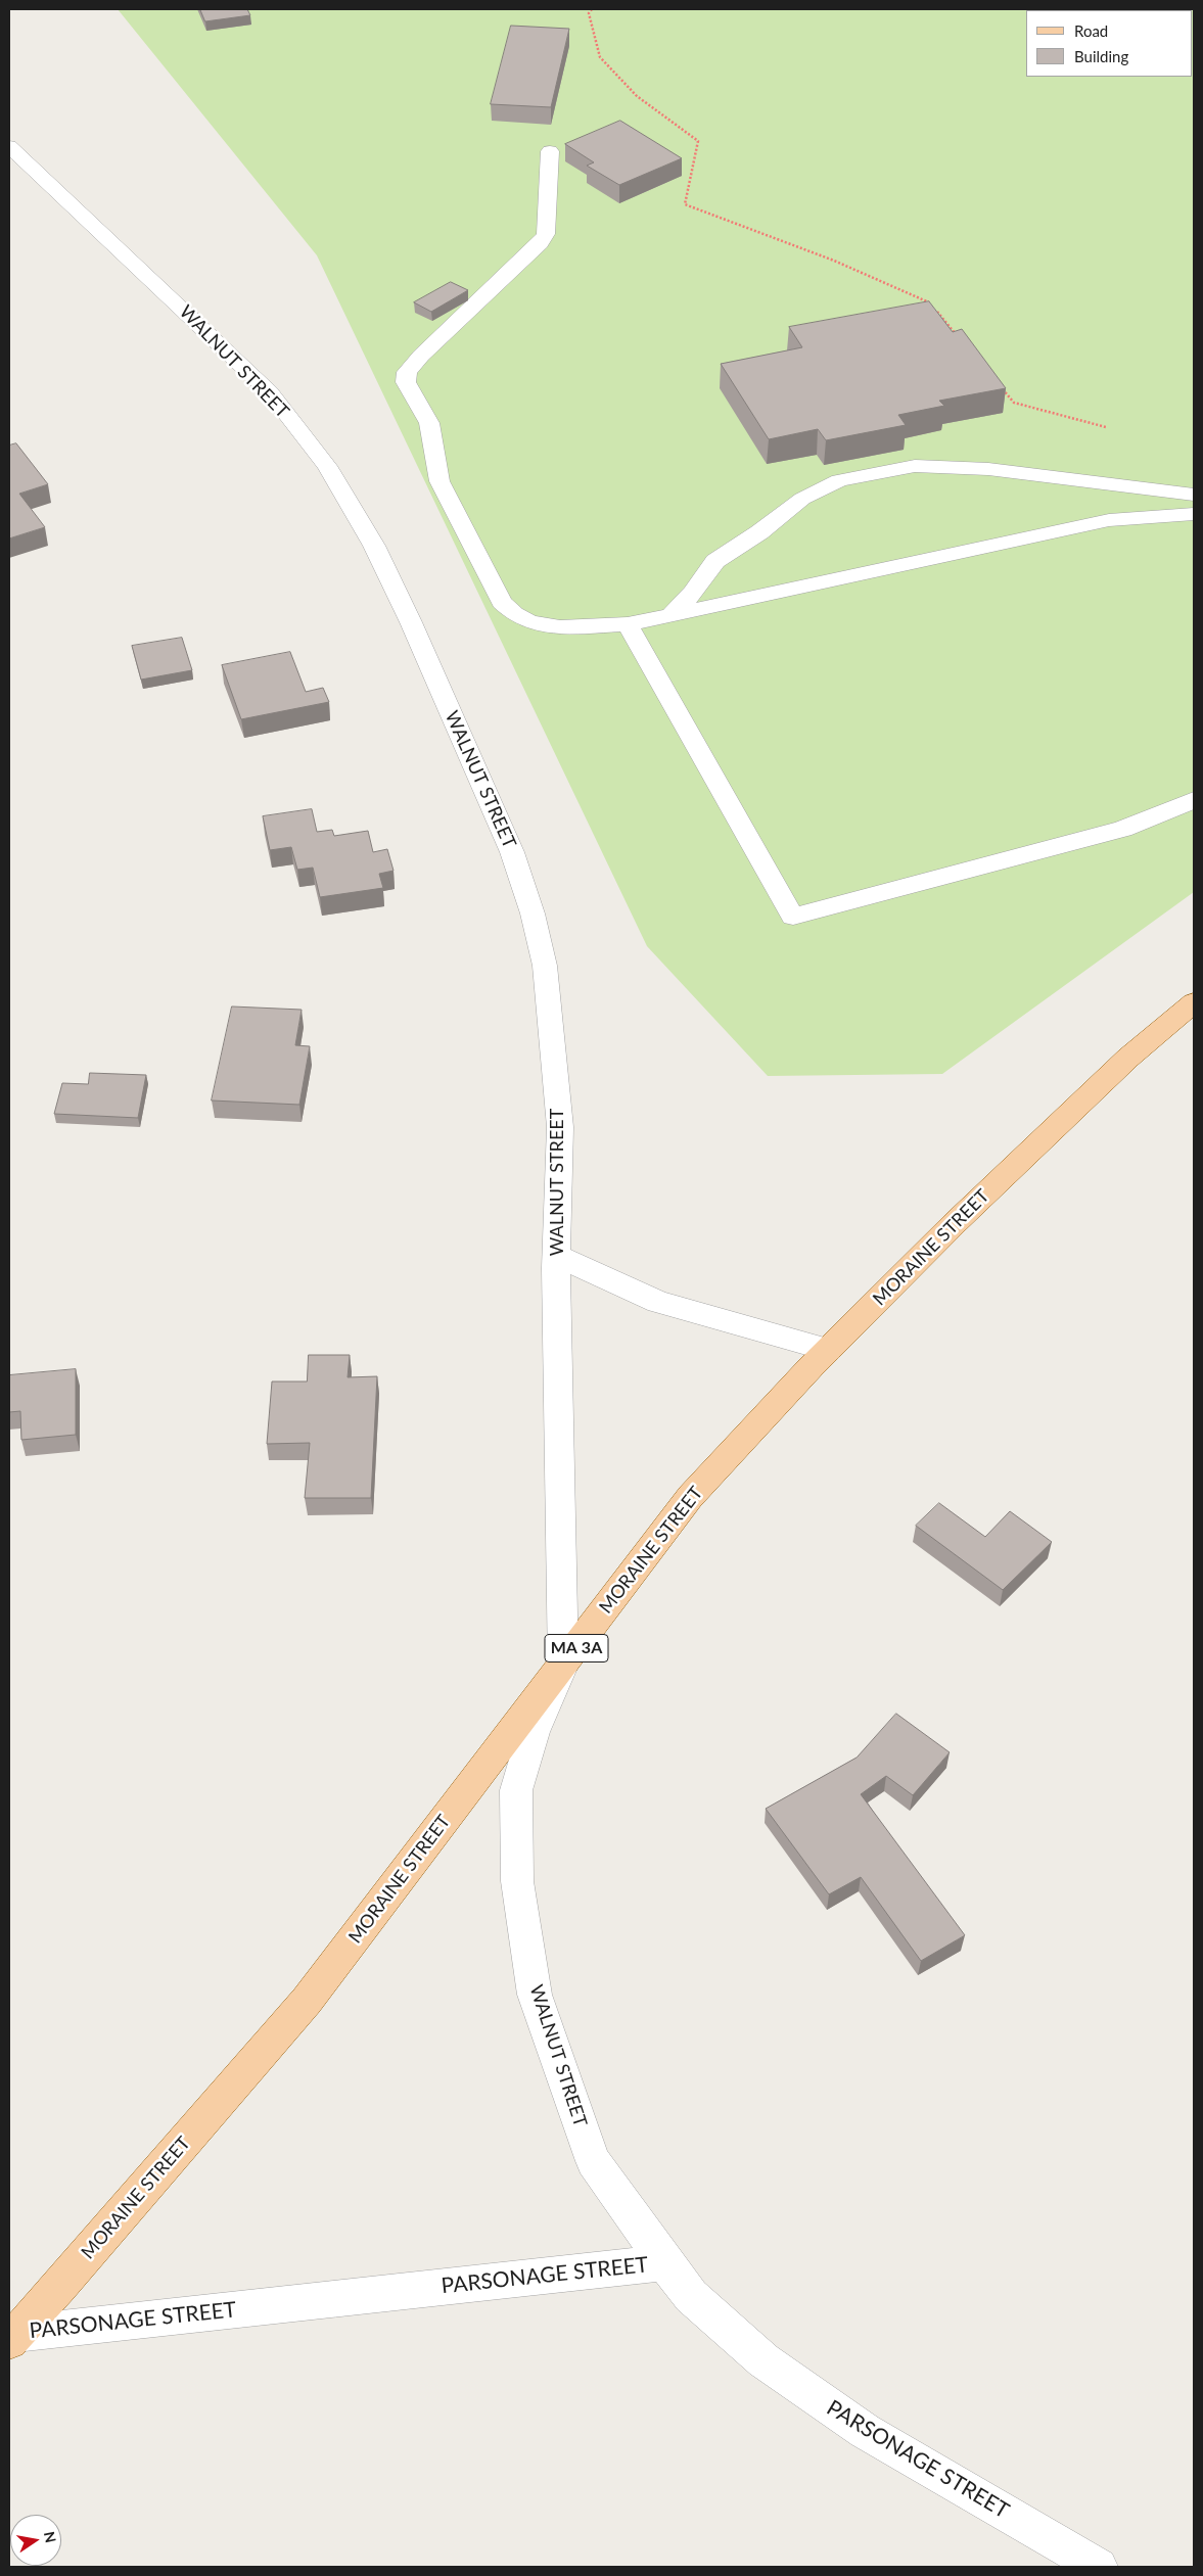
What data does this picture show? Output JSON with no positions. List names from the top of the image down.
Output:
{
  "streets": {
    "main road": ["MORAINE STREET", "MA 3A"],
    "street": ["WALNUT STREET", "PARSONAGE STREET"]
  },
  "crossings": [
    ["WALNUT STREET", "MORAINE STREET"],
    ["WALNUT STREET", "PARSONAGE STREET"],
    ["MORAINE STREET", "PARSONAGE STREET"]
  ],
  "legend": ["Road", "Building"],
  "north": "right"
}
